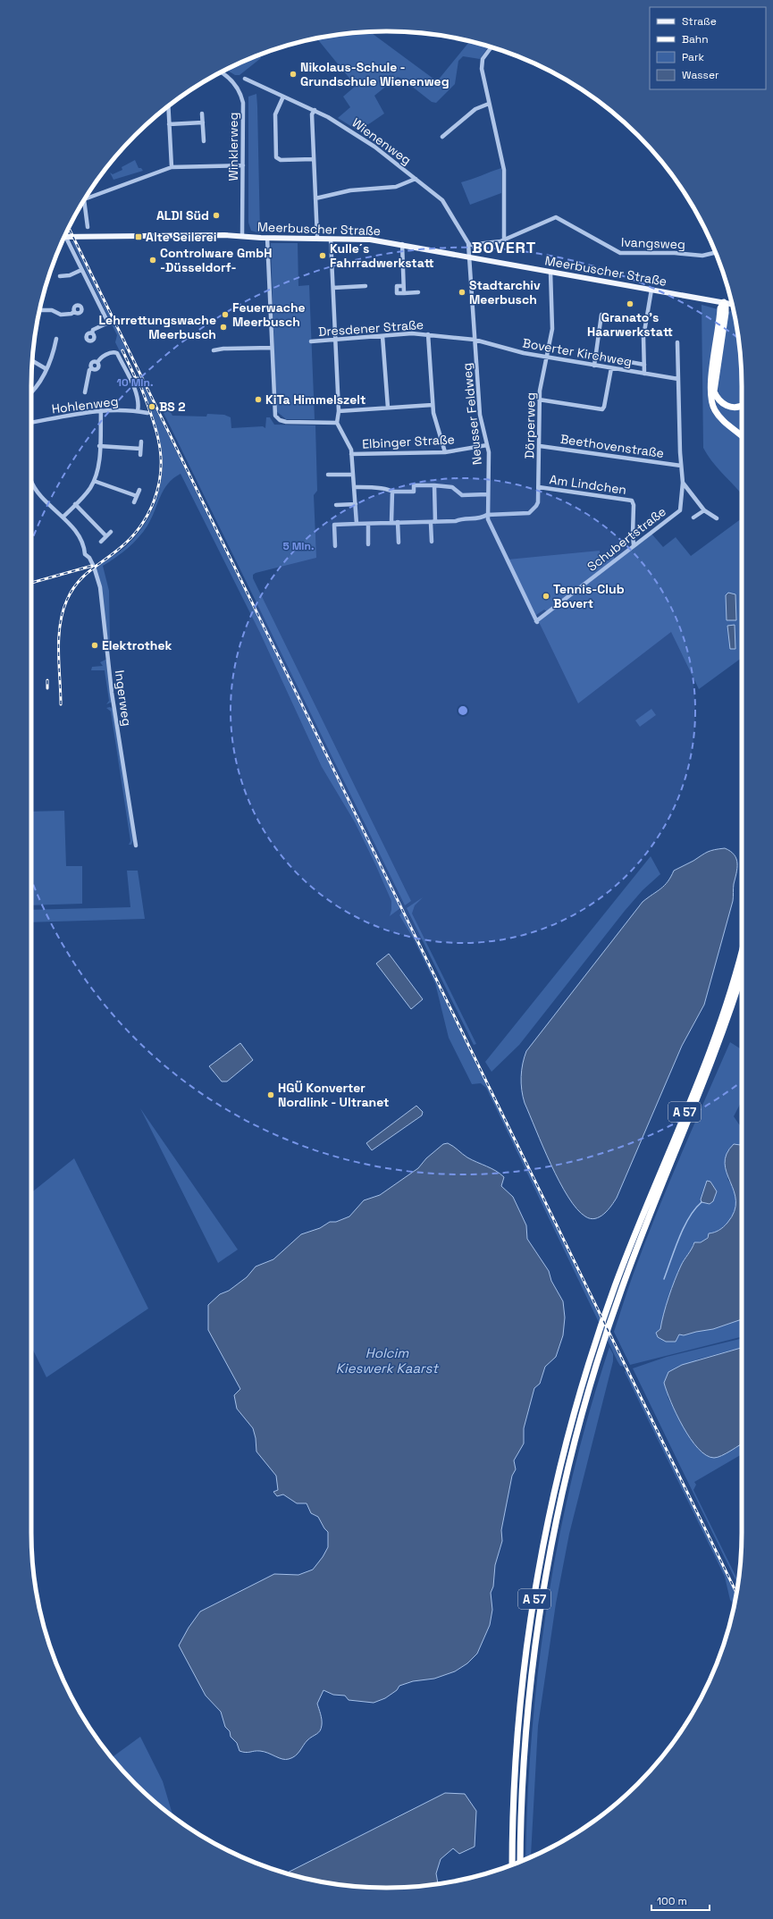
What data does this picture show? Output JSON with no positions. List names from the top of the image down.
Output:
{
  "streets": {
    "highway": ["A 57"],
    "main road": ["Meerbuscher Straße"],
    "street": [
      "Wienenweg",
      "Winklerweg",
      "Ivangsweg",
      "Dresdener Straße",
      "Boverter Kirchweg",
      "Hohlenweg",
      "Neusser Feldweg",
      "Dörperweg",
      "Elbinger Straße",
      "Beethovenstraße",
      "Am Lindchen",
      "Schubertstraße",
      "Ingerweg"
    ]
  },
  "crossings": [
    ["Wienenweg", "Meerbuscher Straße"],
    ["Wienenweg", "Ivangsweg"],
    ["Wienenweg", "Neusser Feldweg"],
    ["Winklerweg", "Meerbuscher Straße"],
    ["Meerbuscher Straße", "Neusser Feldweg"],
    ["Meerbuscher Straße", "Dörperweg"],
    ["Dresdener Straße", "Boverter Kirchweg"],
    ["Dresdener Straße", "Neusser Feldweg"],
    ["Boverter Kirchweg", "Neusser Feldweg"],
    ["Boverter Kirchweg", "Dörperweg"],
    ["Boverter Kirchweg", "Schubertstraße"],
    ["Neusser Feldweg", "Dörperweg"],
    ["Neusser Feldweg", "Elbinger Straße"],
    ["Neusser Feldweg", "Schubertstraße"],
    ["Dörperweg", "Beethovenstraße"],
    ["Dörperweg", "Am Lindchen"],
    ["Beethovenstraße", "Schubertstraße"],
    ["Am Lindchen", "Schubertstraße"]
  ],
  "districts": ["BOVERT"],
  "water": ["Holcim Kieswerk Kaarst"],
  "places": {
    "other": [
      "Nikolaus-Schule - Grundschule Wienenweg",
      "ALDI Süd",
      "Kulle´s Fahrradwerkstatt",
      "Controlware GmbH -Düsseldorf-",
      "Stadtarchiv Meerbusch",
      "Granato's Haarwerkstatt",
      "Feuerwache Meerbusch",
      "Lehrrettungswache Meerbusch",
      "KiTa Himmelszelt",
      "BS 2",
      "Tennis-Club Bovert",
      "Elektrothek",
      "HGÜ Konverter Nordlink - Ultranet"
    ],
    "transit": ["Alte Seilerei"]
  },
  "legend": [
    "Straße",
    "Bahn",
    "Park",
    "Wasser"
  ],
  "scale_bar": "100 m",
  "rings": ["10 Min.", "5 Min."]
}
